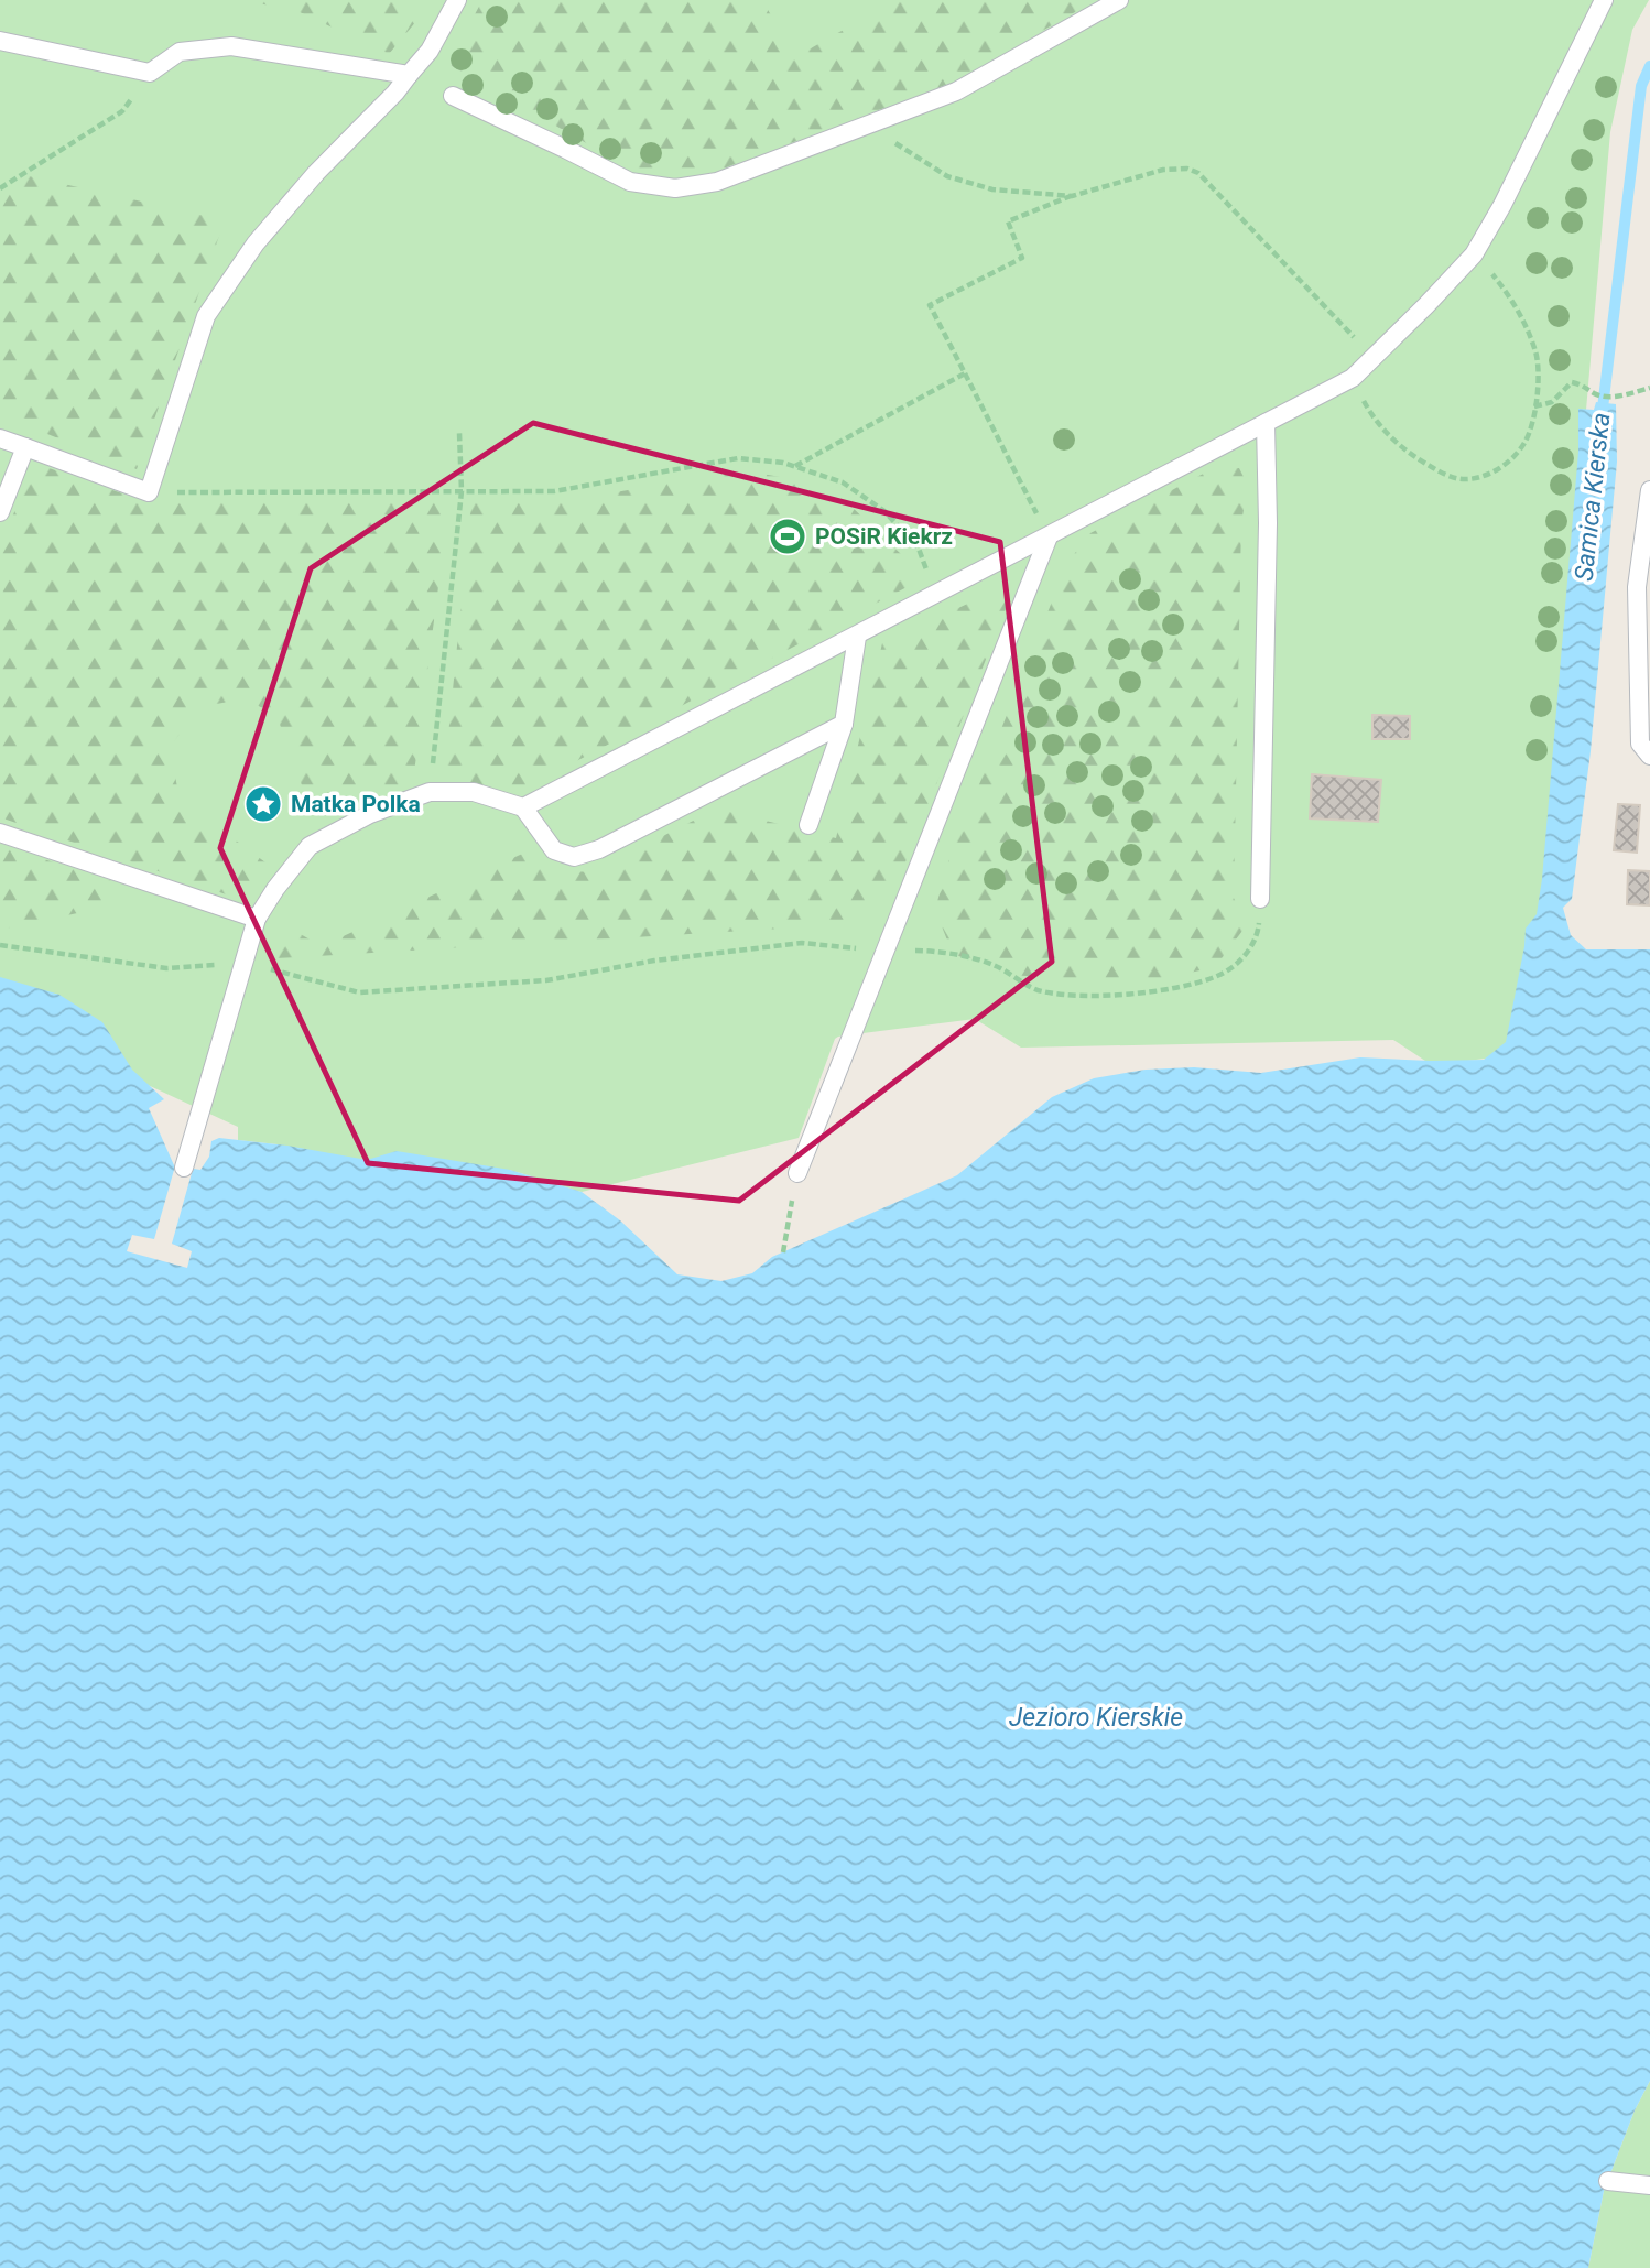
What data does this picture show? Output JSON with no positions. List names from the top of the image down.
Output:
{
  "water": ["Samica Kierska", "Jezioro Kierskie"],
  "places": {
    "sports": ["POSiR Kiekrz"],
    "place": ["Matka Polka"]
  }
}
